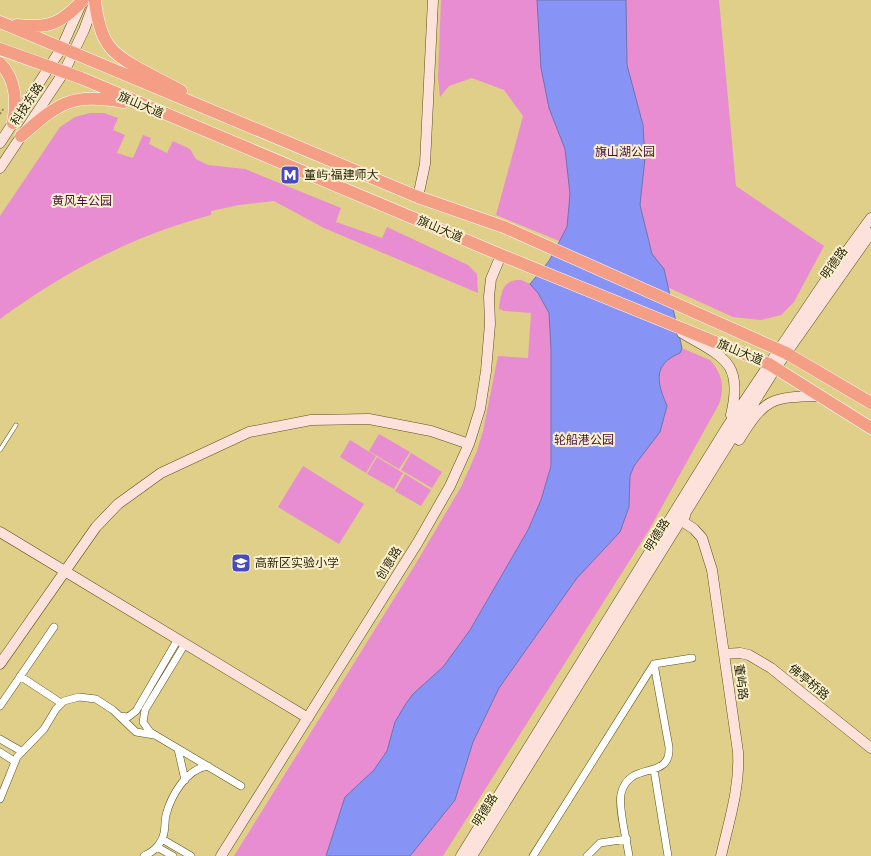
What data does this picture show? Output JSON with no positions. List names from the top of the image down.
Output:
{
  "streets": {
    "highway": ["旗山大道"],
    "street": [
      "科技东路",
      "明德路",
      "创意路",
      "董屿路",
      "佛亭桥路"
    ]
  },
  "crossings": [
    ["科技东路", "旗山大道"],
    ["旗山大道", "明德路"],
    ["旗山大道", "创意路"],
    ["明德路", "董屿路"],
    ["董屿路", "佛亭桥路"]
  ],
  "parks": ["旗山湖公园", "黄风车公园", "轮船港公园"],
  "places": {
    "metro station": ["董屿·福建师大"],
    "school or university": ["高新区实验小学"]
  }
}
